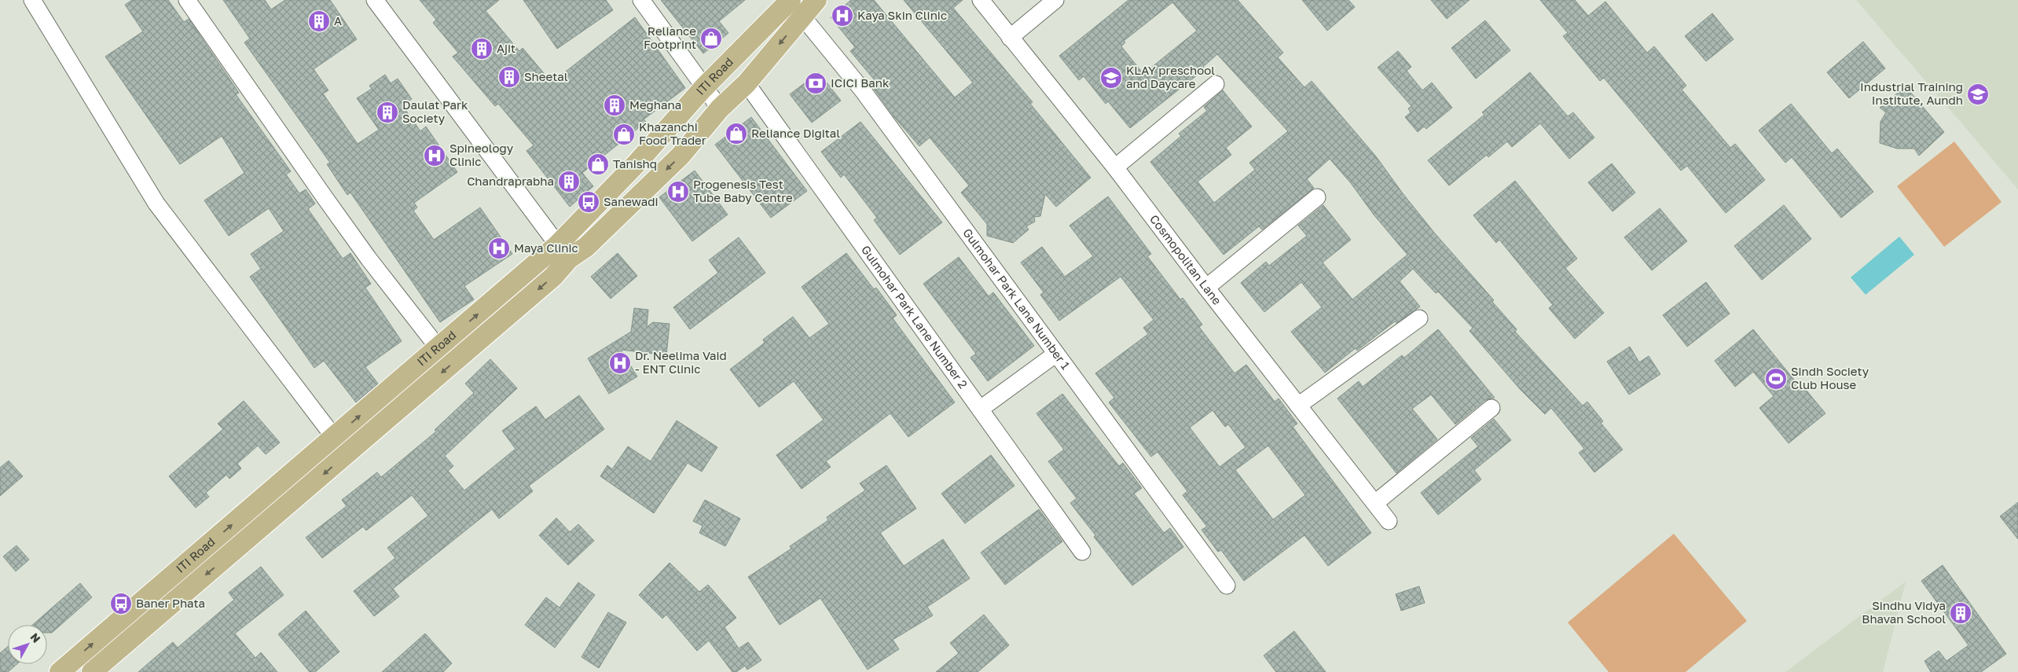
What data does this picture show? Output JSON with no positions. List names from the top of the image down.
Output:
{
  "streets": {
    "main road": ["ITI Road"],
    "street": ["Cosmopolitan Lane", "Gulmohar Park Lane Number 1", "Gulmohar Park Lane Number 2"]
  },
  "crossings": [
    ["ITI Road", "Gulmohar Park Lane Number 1"],
    ["ITI Road", "Gulmohar Park Lane Number 2"]
  ],
  "places": {
    "hospital": [
      "Kaya Skin Clinic",
      "Spineology Clinic",
      "Progenesis Test Tube Baby Centre",
      "Maya Clinic",
      "Dr. Neelima Vaid - ENT Clinic"
    ],
    "building": [
      "A",
      "Ajit",
      "Sheetal",
      "Meghana",
      "Daulat Park Society",
      "Chandraprabha",
      "Sindhu Vidya Bhavan School"
    ],
    "shop": [
      "Reliance Footprint",
      "Reliance Digital",
      "Khazanchi Food Trader",
      "Tanishq"
    ],
    "school or university": ["KLAY preschool and Daycare", "Industrial Training Institute, Aundh"],
    "bank": ["ICICI Bank"],
    "bus stop": ["Sanewadi", "Baner Phata"],
    "sports": ["Sindh Society Club House"]
  },
  "north": "top right"
}
